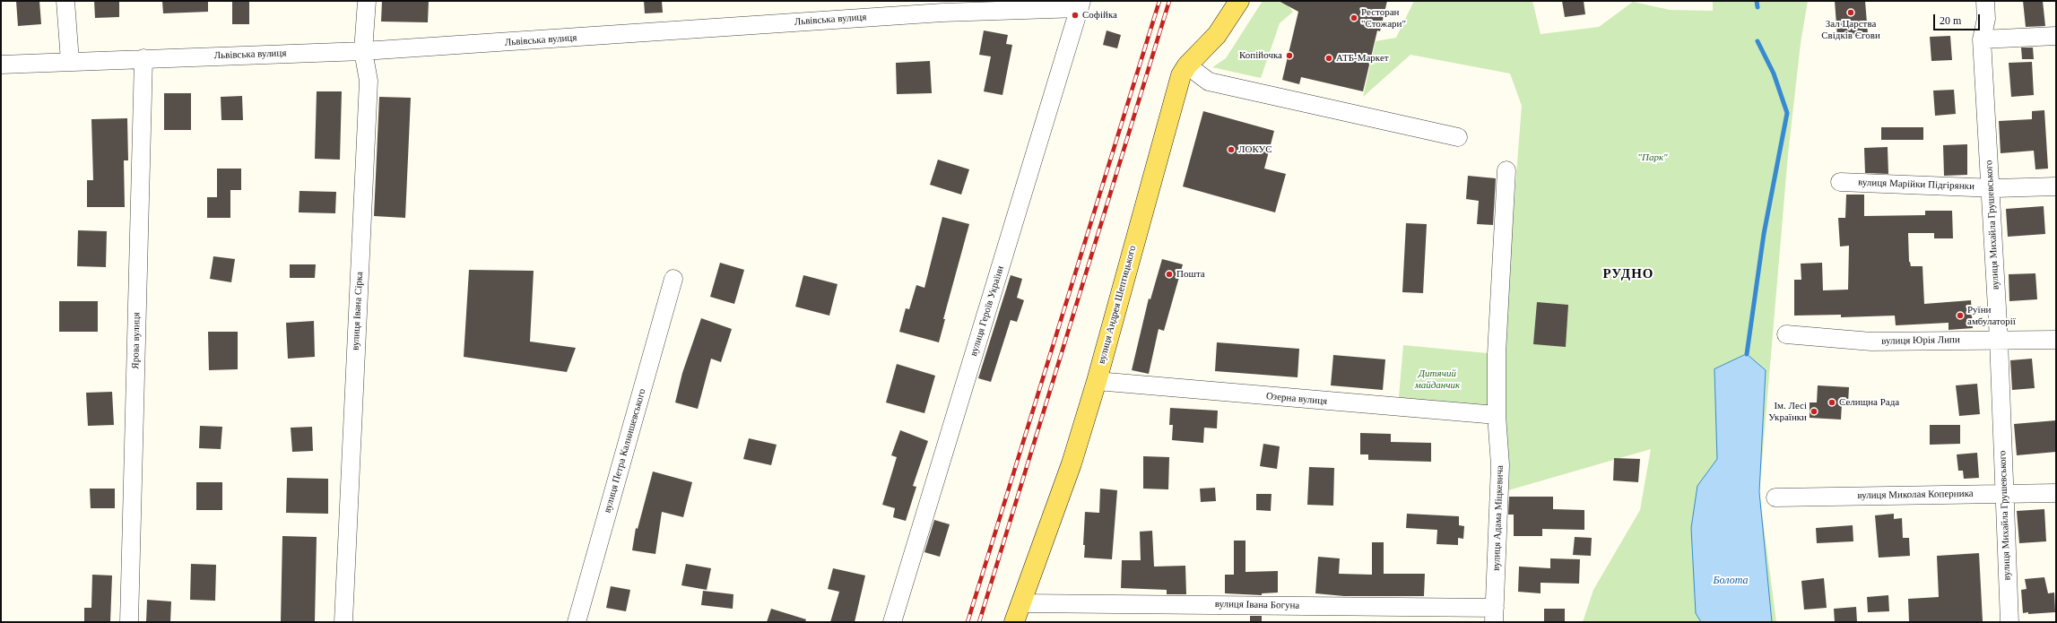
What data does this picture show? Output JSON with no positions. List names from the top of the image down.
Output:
{
  "streets": {
    "main road": ["вулиця Андрея Шептицького"],
    "street": [
      "Львівська вулиця",
      "вулиця Марійки Підгірянки",
      "вулиця Михайла Грушевського",
      "вулиця Івана Сірка",
      "вулиця Героїв України",
      "Ярова вулиця",
      "вулиця Юрія Липи",
      "Озерна вулиця",
      "вулиця Петра Калнишевського",
      "вулиця Миколая Коперника",
      "вулиця Адама Міцкевича",
      "вулиця Івана Богуна"
    ]
  },
  "crossings": [
    ["Львівська вулиця", "вулиця Івана Сірка"],
    ["Львівська вулиця", "вулиця Героїв України"],
    ["Львівська вулиця", "Ярова вулиця"],
    ["вулиця Марійки Підгірянки", "вулиця Михайла Грушевського"],
    ["вулиця Михайла Грушевського", "вулиця Юрія Липи"],
    ["вулиця Михайла Грушевського", "вулиця Миколая Коперника"],
    ["вулиця Андрея Шептицького", "Озерна вулиця"],
    ["вулиця Андрея Шептицького", "вулиця Івана Богуна"],
    ["Озерна вулиця", "вулиця Адама Міцкевича"],
    ["вулиця Адама Міцкевича", "вулиця Івана Богуна"]
  ],
  "districts": ["РУДНО"],
  "water": ["Болота"],
  "parks": ["\"Парк\"", "Дитячий майданчик"],
  "places": [
    "Зал Царства Свідків Єгови",
    "Софійка",
    "Ресторан \"Стожари\"",
    "Копійочка",
    "АТБ-Маркет",
    "ЛОКУС",
    "Пошта",
    "Руїни амбулаторії",
    "Селищна Рада",
    "Ім. Лесі Українки"
  ],
  "scale_bar": "20 m"
}
